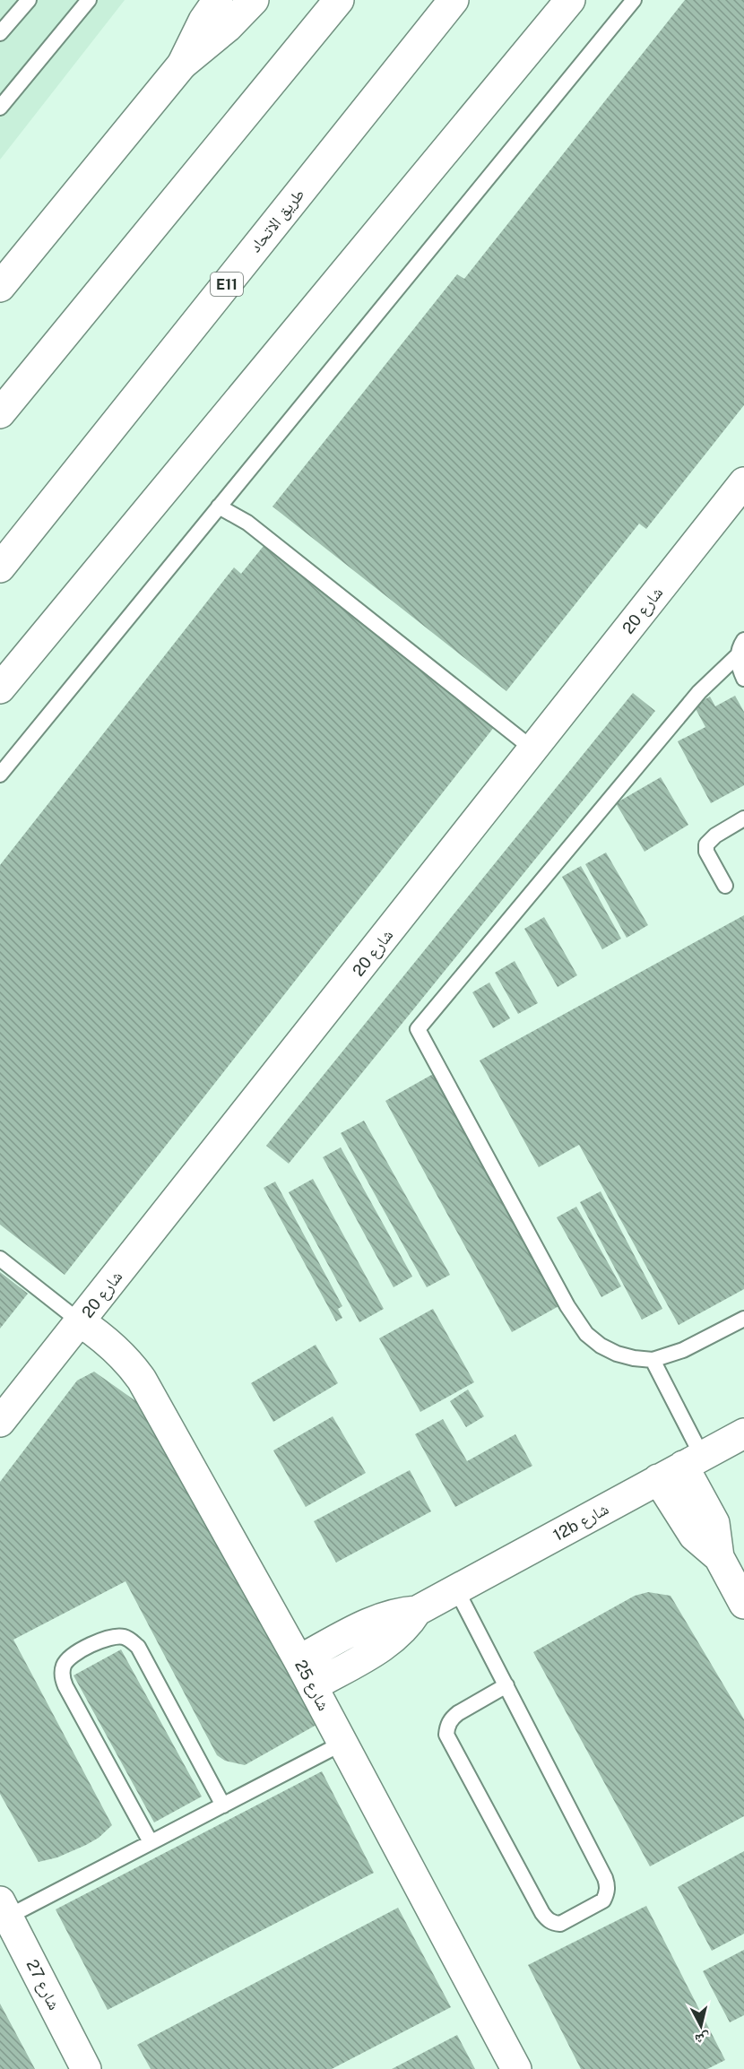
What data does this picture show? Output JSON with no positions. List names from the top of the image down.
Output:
{
  "streets": {
    "main road": [
      "طريق الاتحاد",
      "E11",
      "شارع 20",
      "12b شارع",
      "شارع 25",
      "شارع 27"
    ]
  },
  "crossings": [
    ["شارع 20", "شارع 25"],
    ["12b شارع", "شارع 25"]
  ],
  "north": "bottom"
}
